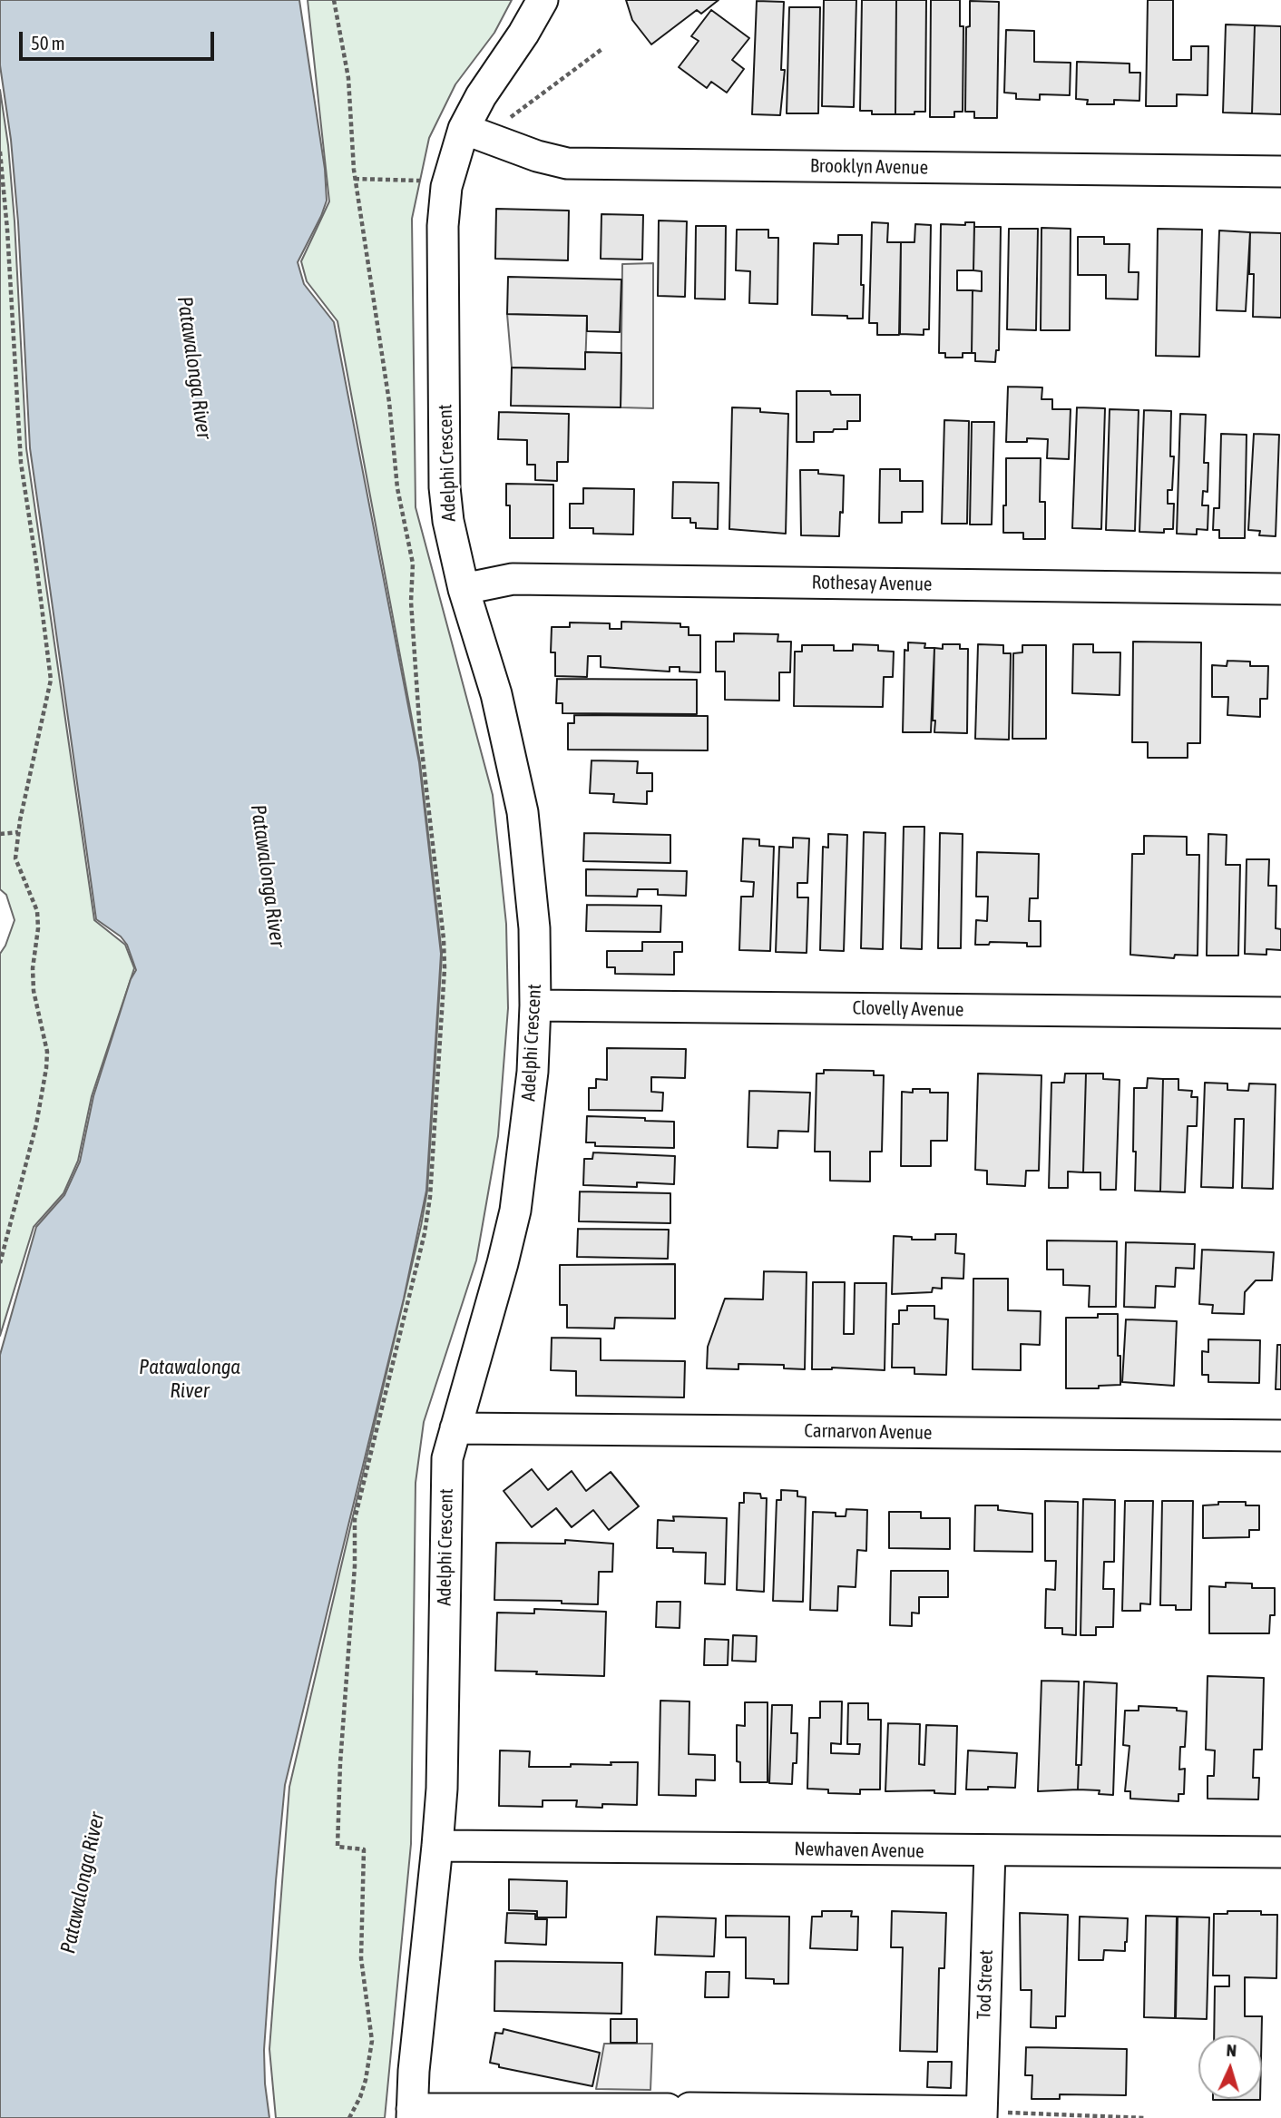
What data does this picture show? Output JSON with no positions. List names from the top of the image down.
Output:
{
  "streets": {
    "street": [
      "Brooklyn Avenue",
      "Adelphi Crescent",
      "Rothesay Avenue",
      "Clovelly Avenue",
      "Carnarvon Avenue",
      "Newhaven Avenue",
      "Tod Street"
    ]
  },
  "crossings": [
    ["Brooklyn Avenue", "Adelphi Crescent"],
    ["Adelphi Crescent", "Rothesay Avenue"],
    ["Adelphi Crescent", "Clovelly Avenue"],
    ["Adelphi Crescent", "Carnarvon Avenue"],
    ["Adelphi Crescent", "Newhaven Avenue"],
    ["Newhaven Avenue", "Tod Street"]
  ],
  "water": ["Patawalonga River"],
  "scale_bar": "50 m",
  "north": "top"
}
